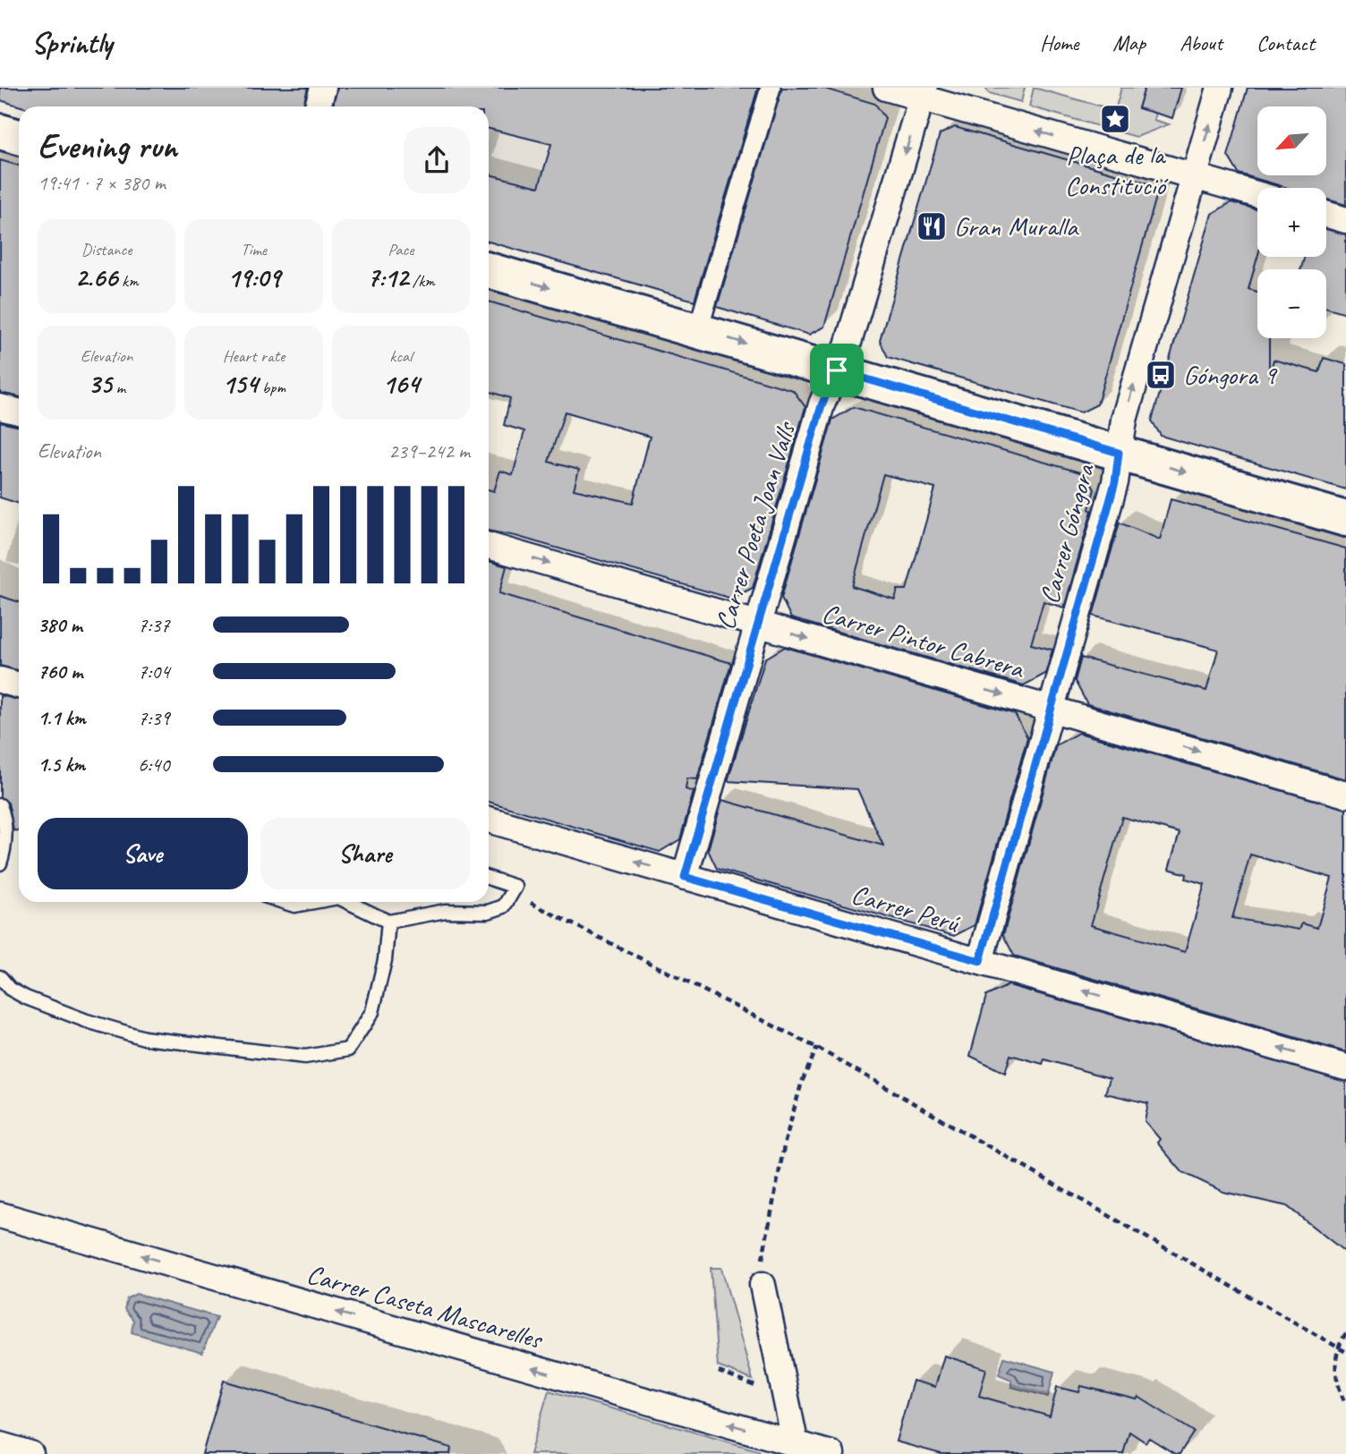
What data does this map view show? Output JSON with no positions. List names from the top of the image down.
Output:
{
  "streets": {
    "street": [
      "Carrer Poeta Joan Valls",
      "Carrer Góngora",
      "Carrer Pintor Cabrera",
      "Carrer Perú",
      "Carrer Caseta Mascarelles"
    ]
  },
  "crossings": [
    ["Carrer Poeta Joan Valls", "Carrer Pintor Cabrera"],
    ["Carrer Poeta Joan Valls", "Carrer Perú"],
    ["Carrer Góngora", "Carrer Pintor Cabrera"],
    ["Carrer Góngora", "Carrer Perú"]
  ],
  "one_way": [
    "Carrer Góngora",
    "Carrer Pintor Cabrera",
    "Carrer Perú",
    "Carrer Caseta Mascarelles"
  ],
  "places": {
    "place": ["Plaça de la Constitució"],
    "restaurant": ["Gran Muralla"],
    "bus stop": ["Góngora 9"]
  },
  "north": "bottom left",
  "page": {
    "header": "Sprintly",
    "nav": [
      "Home",
      "Map",
      "About",
      "Contact"
    ],
    "map_buttons": ["+", "−"],
    "heading": ["Evening run", "19:41 · 7 × 380 m"],
    "stats": [
      ["Distance", "2.66 km"],
      ["Time", "19:09"],
      ["Pace", "7:12 /km"],
      ["Elevation", "35 m"],
      ["Heart rate", "154 bpm"],
      ["kcal", "164"]
    ],
    "chart": ["Elevation", "239–242 m"],
    "list": [
      {
        "name": "380 m",
        "note": "7:37"
      },
      {
        "name": "760 m",
        "note": "7:04"
      },
      {
        "name": "1.1 km",
        "note": "7:39"
      },
      {
        "name": "1.5 km",
        "note": "6:40"
      }
    ],
    "buttons": ["Save", "Share"]
  }
}
